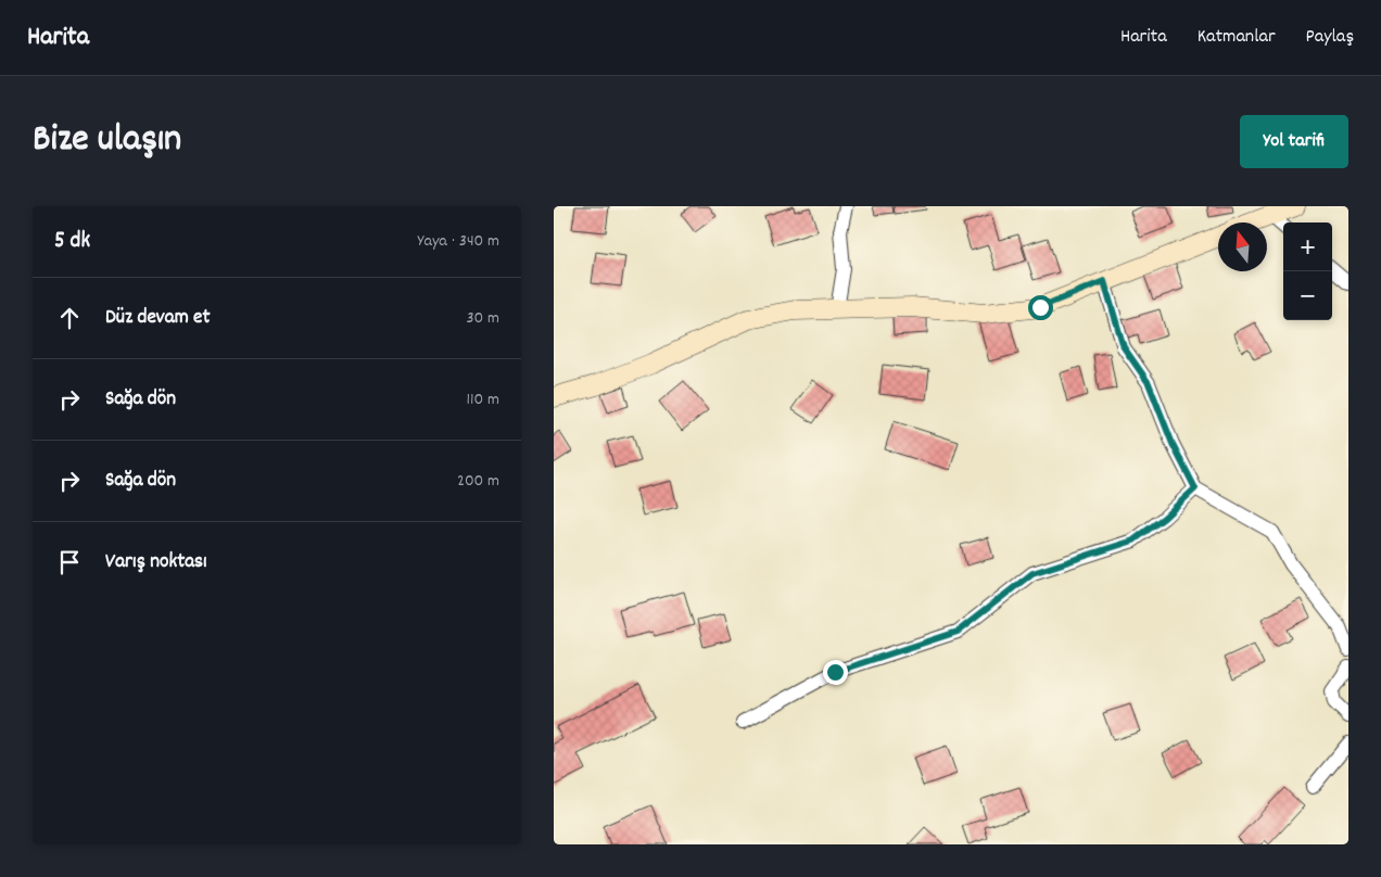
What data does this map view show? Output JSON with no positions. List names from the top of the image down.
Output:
{
  "north": "top",
  "page": {
    "header": "Harita",
    "nav": ["Harita", "Katmanlar", "Paylaş"],
    "title": "Bize ulaşın",
    "buttons": "Yol tarifi",
    "heading": ["5 dk", "Yaya · 340 m"],
    "map_buttons": ["+", "−"],
    "list": [
      ["Düz devam et", "30 m"],
      ["Sağa dön", "110 m"],
      ["Sağa dön", "200 m"],
      "Varış noktası"
    ]
  }
}
